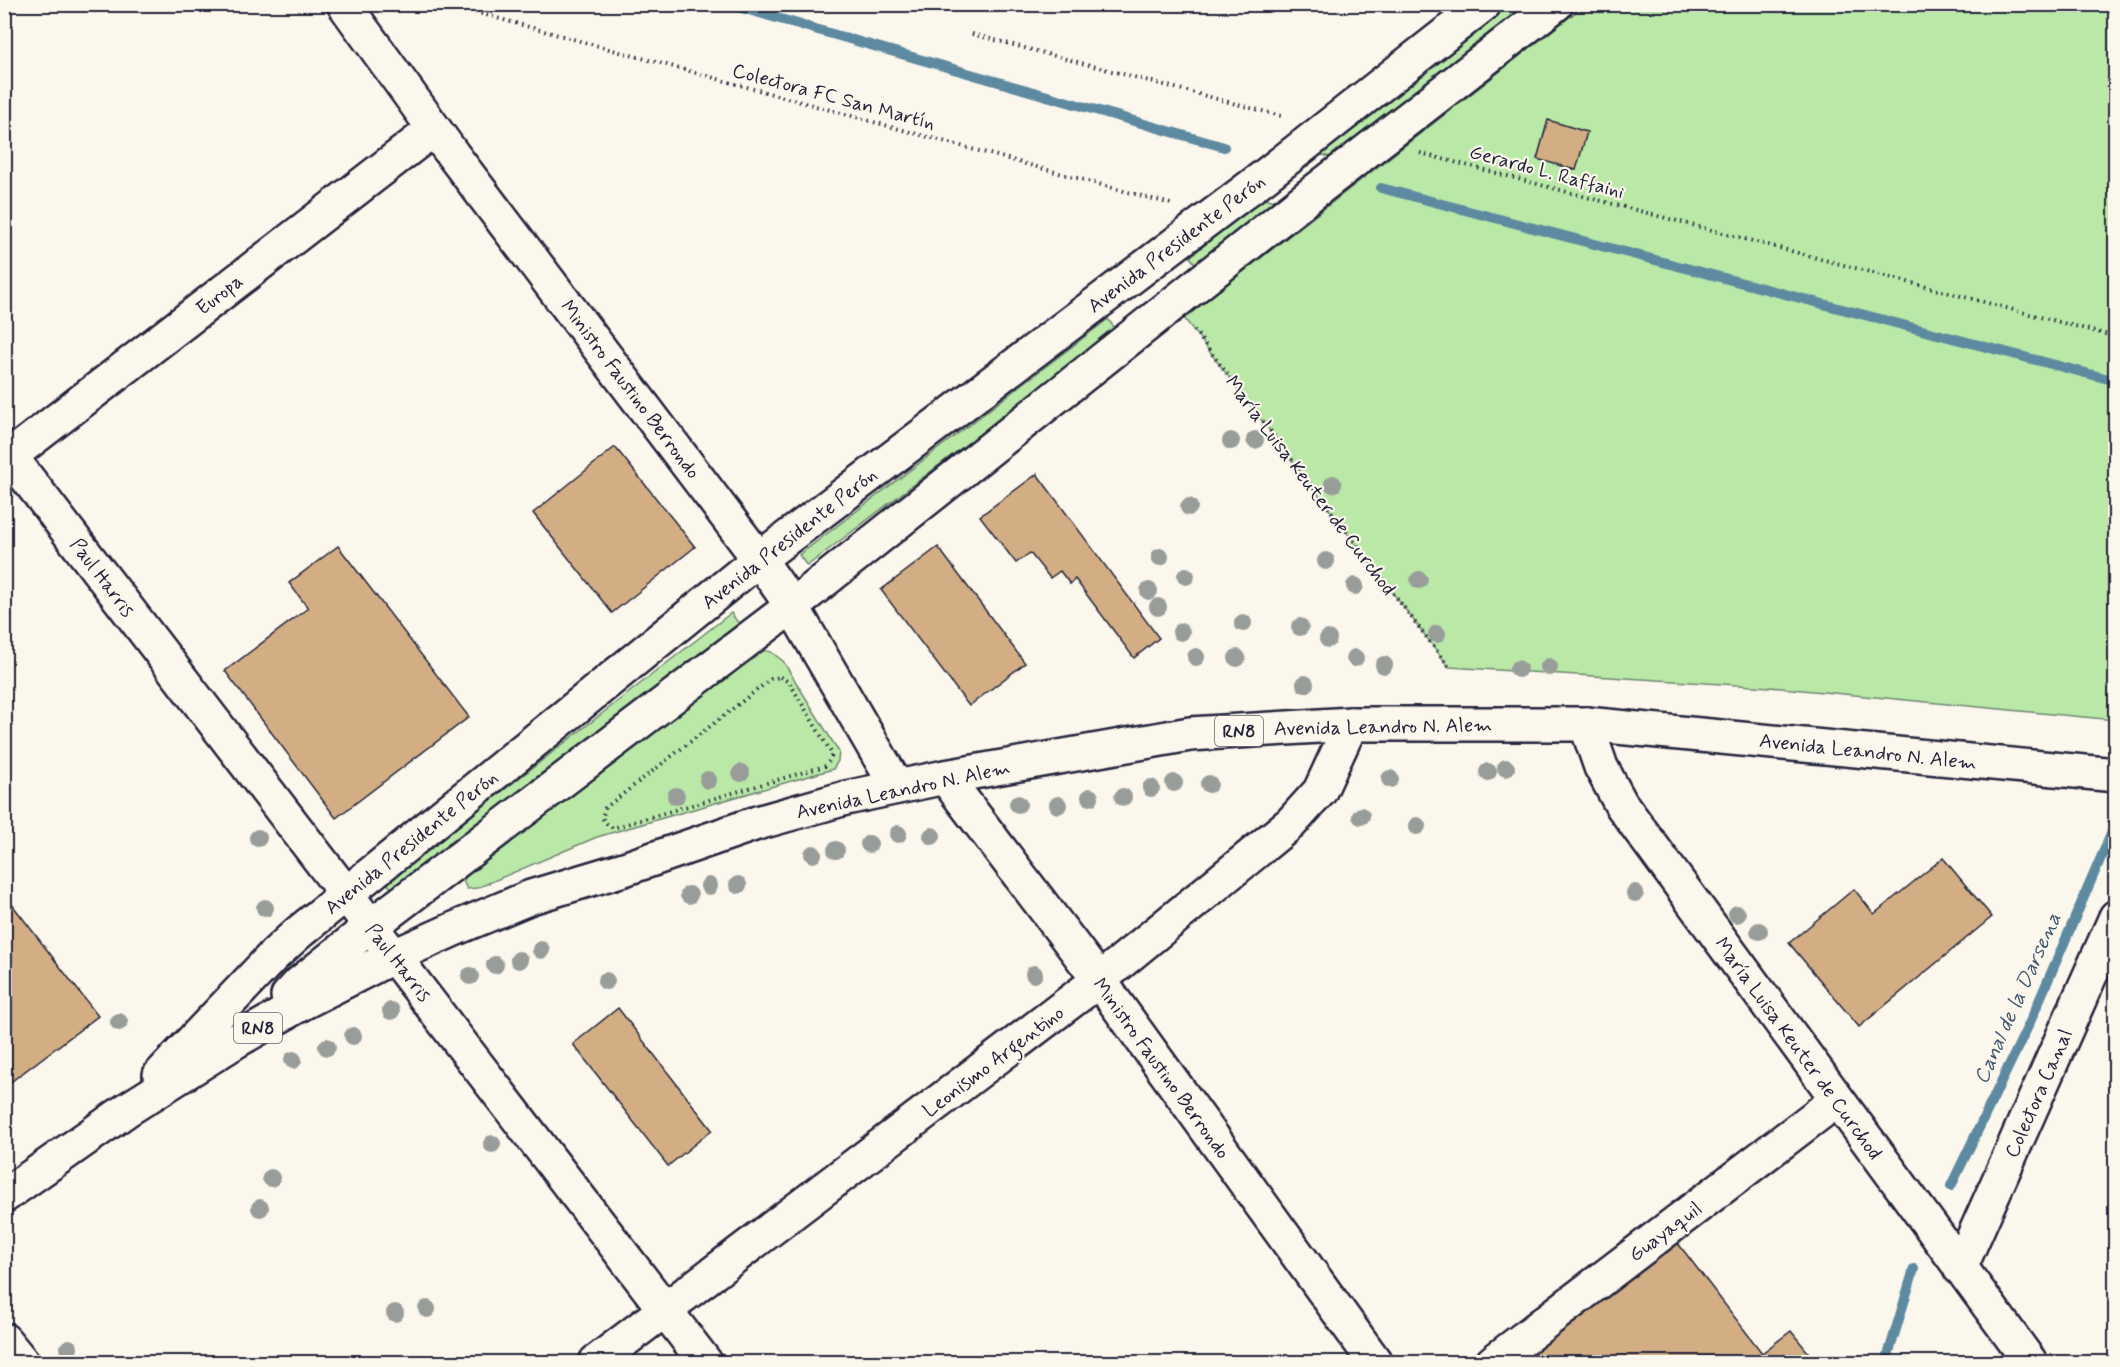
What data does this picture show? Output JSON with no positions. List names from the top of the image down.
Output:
{
  "streets": {
    "street": [
      "Avenida Presidente Perón",
      "Europa",
      "Ministro Faustino Berrondo",
      "María Luisa Keuter de Curchod",
      "Paul Harris",
      "Avenida Leandro N. Alem",
      "RN8",
      "Leonismo Argentino",
      "Colectora Canal",
      "Guayaquil"
    ],
    "path": ["Colectora FC San Martín", "Gerardo L. Raffaini"]
  },
  "crossings": [
    ["Colectora FC San Martín", "Avenida Presidente Perón"],
    ["Gerardo L. Raffaini", "Avenida Presidente Perón"],
    ["Avenida Presidente Perón", "Ministro Faustino Berrondo"],
    ["Avenida Presidente Perón", "María Luisa Keuter de Curchod"],
    ["Avenida Presidente Perón", "Paul Harris"],
    ["Avenida Presidente Perón", "Avenida Leandro N. Alem"],
    ["Europa", "Ministro Faustino Berrondo"],
    ["Europa", "Paul Harris"],
    ["Ministro Faustino Berrondo", "Avenida Leandro N. Alem"],
    ["Ministro Faustino Berrondo", "Leonismo Argentino"],
    ["María Luisa Keuter de Curchod", "Avenida Leandro N. Alem"],
    ["María Luisa Keuter de Curchod", "Colectora Canal"],
    ["María Luisa Keuter de Curchod", "Guayaquil"],
    ["Paul Harris", "Avenida Leandro N. Alem"],
    ["Paul Harris", "Leonismo Argentino"],
    ["Avenida Leandro N. Alem", "Leonismo Argentino"]
  ],
  "water": ["Canal de la Darsena"]
}
